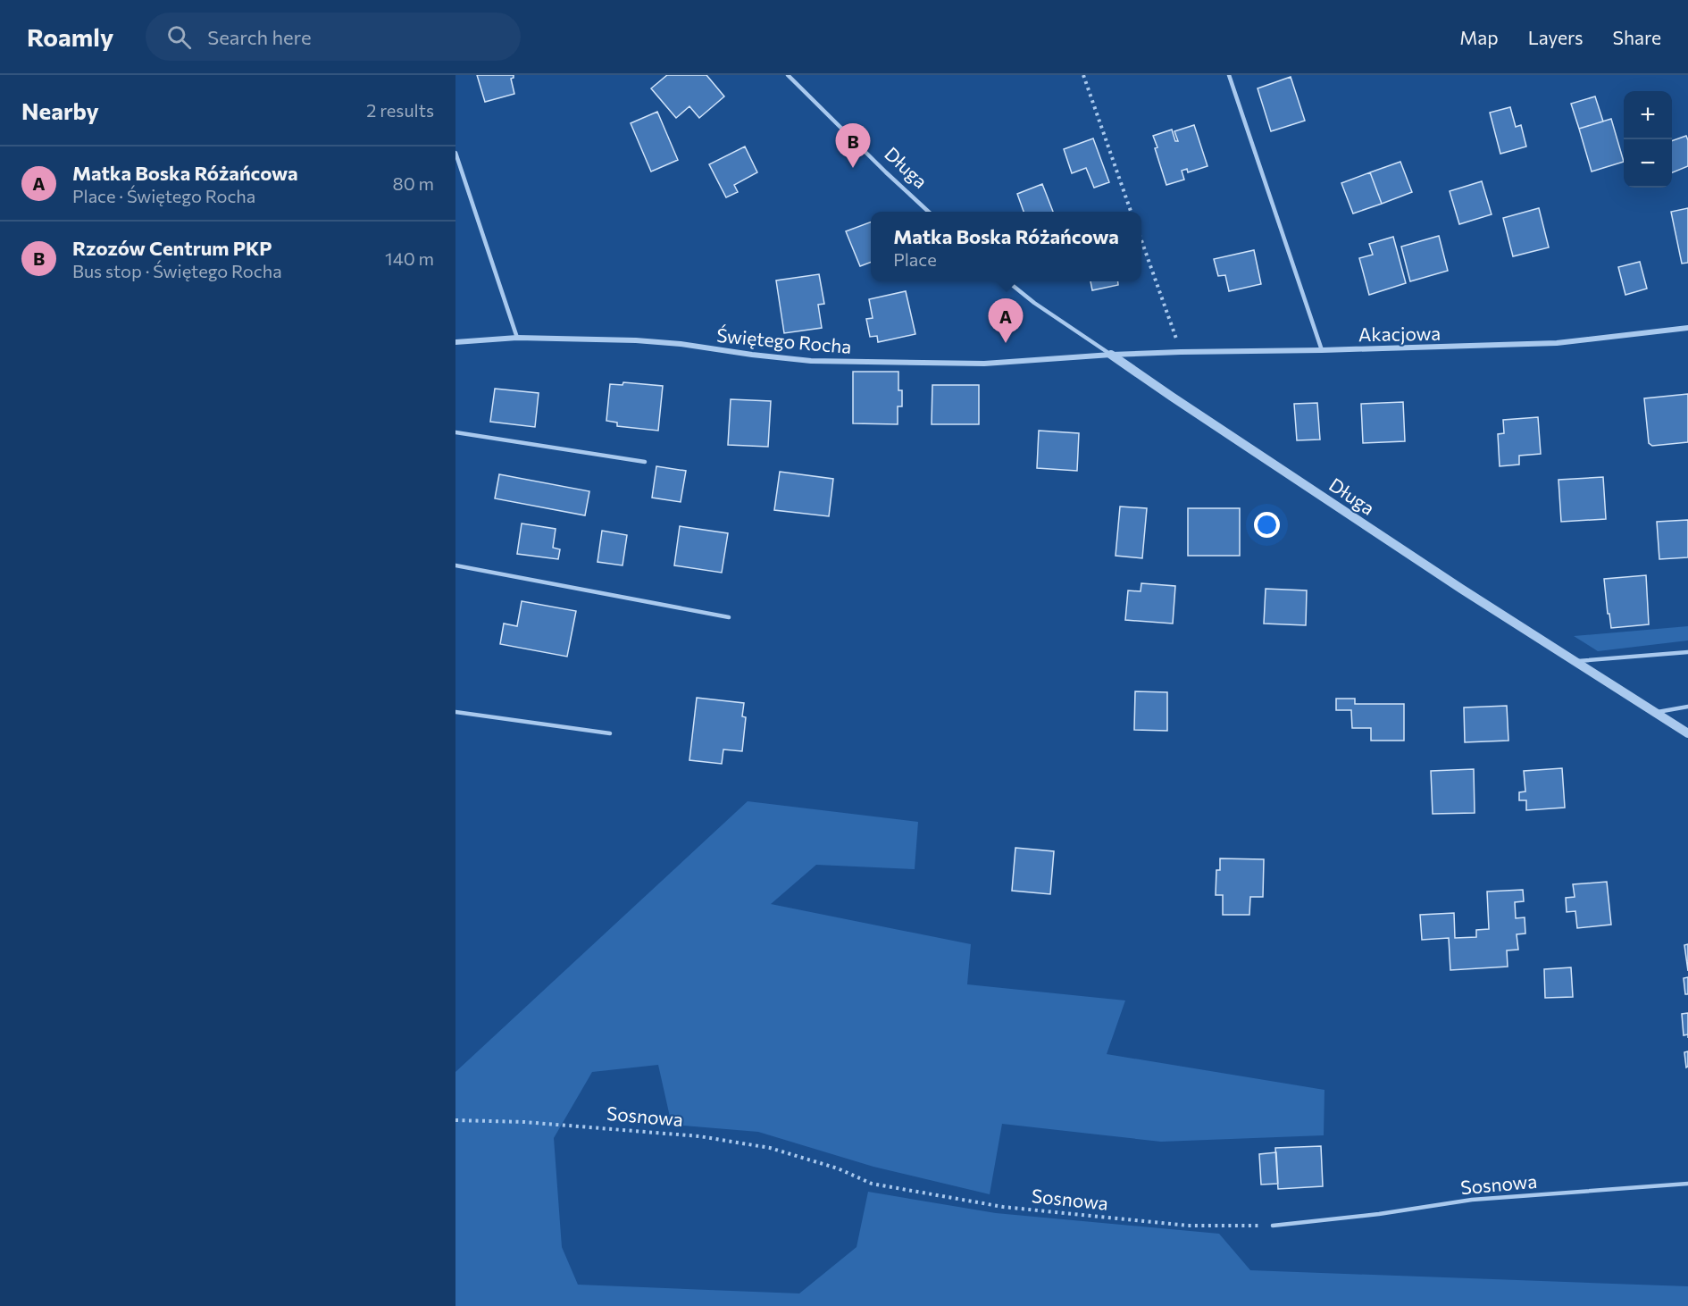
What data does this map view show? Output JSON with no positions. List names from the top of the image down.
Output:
{
  "streets": {
    "street": ["Długa", "Akacjowa", "Świętego Rocha"],
    "lane": ["Sosnowa"]
  },
  "crossings": [
    ["Długa", "Akacjowa"],
    ["Długa", "Świętego Rocha"],
    ["Akacjowa", "Świętego Rocha"]
  ],
  "page": {
    "header": "Roamly",
    "search": "Search here",
    "nav": ["Map", "Layers", "Share"],
    "heading": ["Nearby", "2 results"],
    "map_buttons": ["+", "−"],
    "pins": ["B", "A"],
    "list": [
      {
        "mark": "A",
        "name": "Matka Boska Różańcowa",
        "note": "Place · Świętego Rocha",
        "value": "80 m"
      },
      {
        "mark": "B",
        "name": "Rzozów Centrum PKP",
        "note": "Bus stop · Świętego Rocha",
        "value": "140 m"
      }
    ],
    "popup": ["Matka Boska Różańcowa", "Place"]
  }
}
